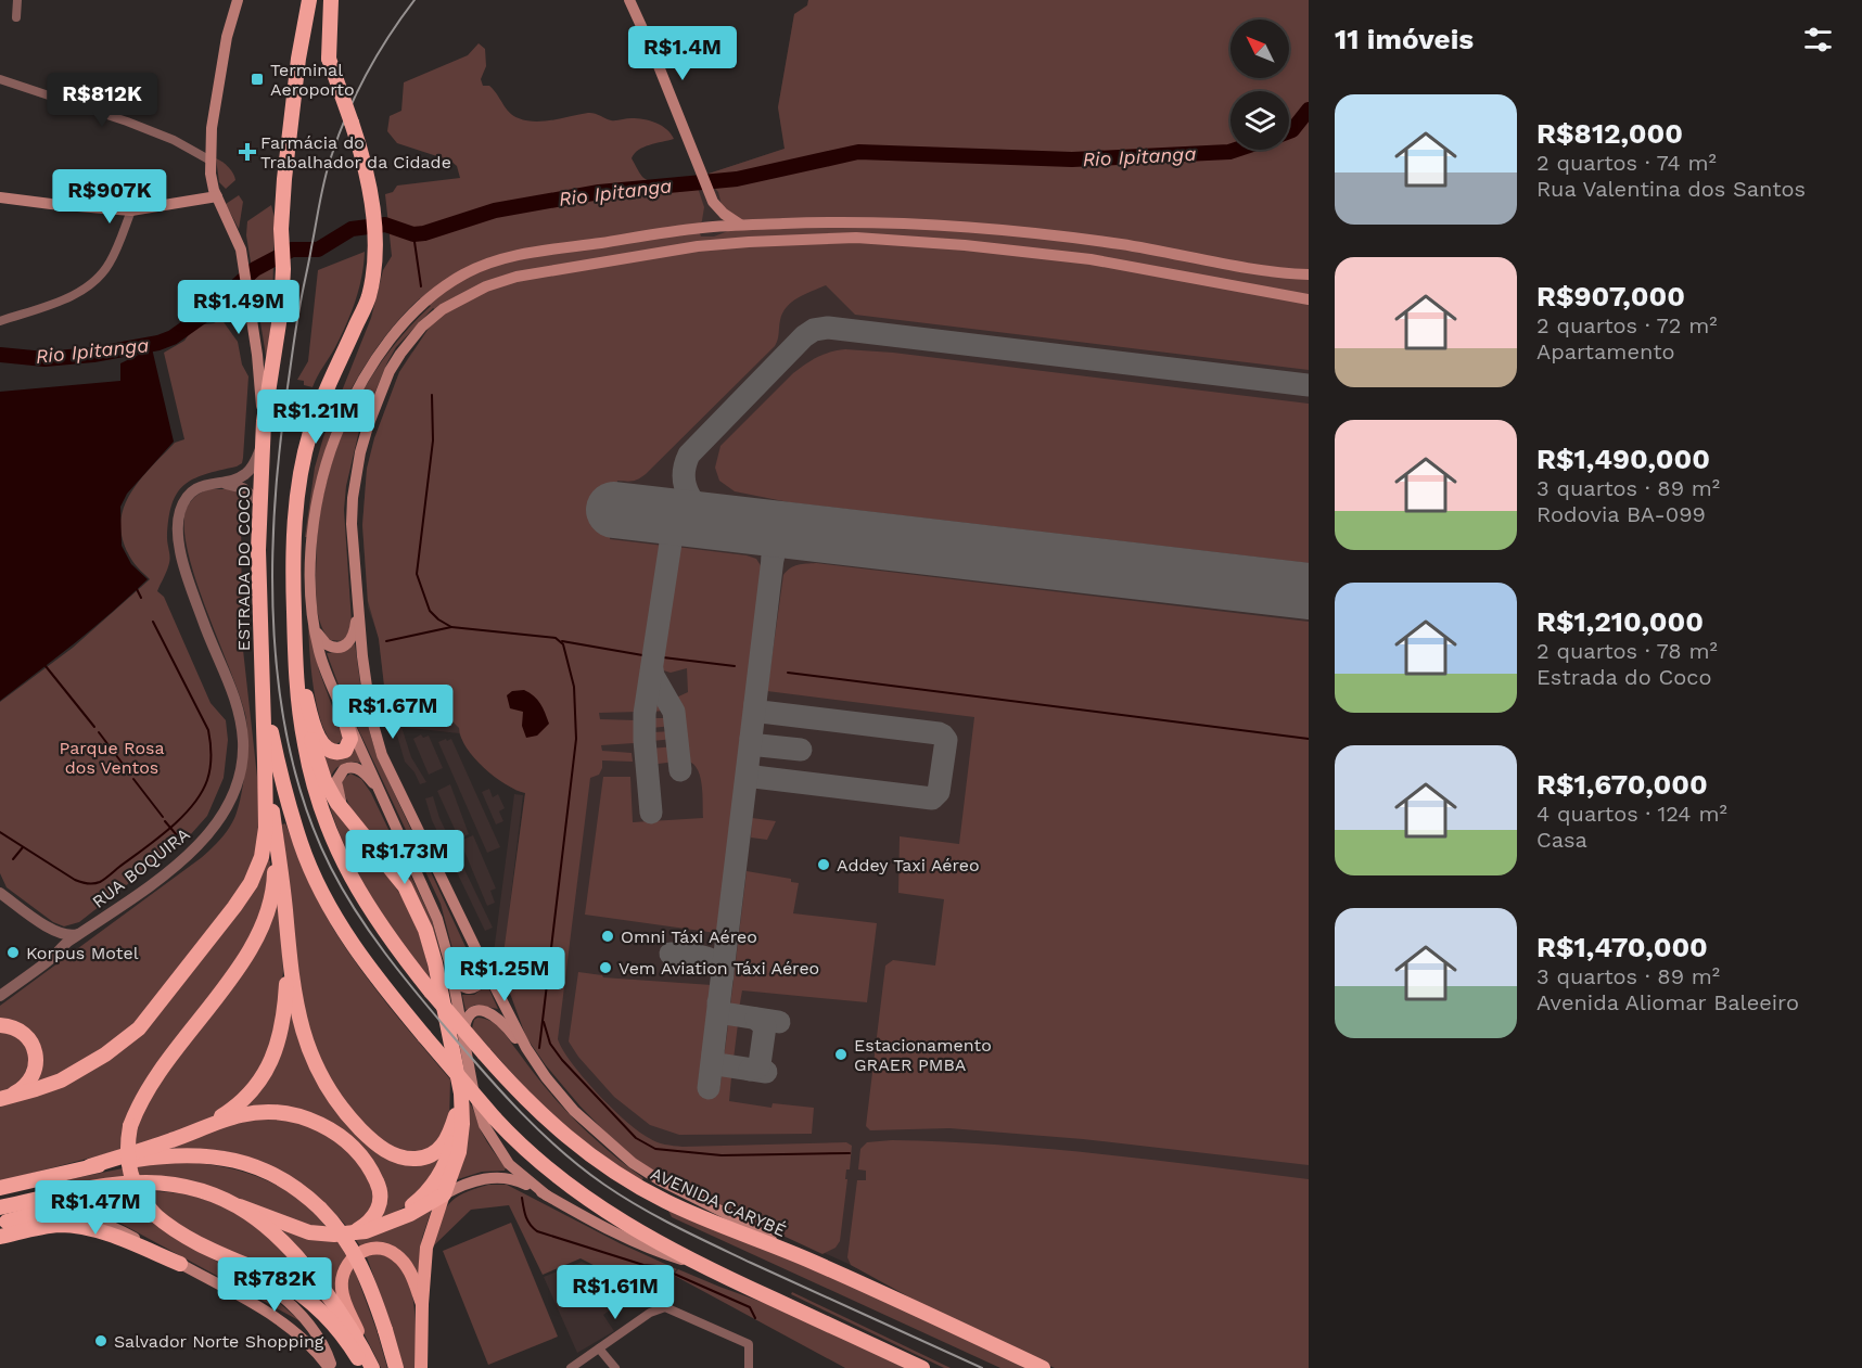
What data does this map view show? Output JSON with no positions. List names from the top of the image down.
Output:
{
  "streets": {
    "highway": ["ESTRADA DO COCO", "AVENIDA CARYBÉ"],
    "street": ["RUA BOQUIRA"]
  },
  "crossings": [
    ["ESTRADA DO COCO", "RUA BOQUIRA"]
  ],
  "water": ["Rio Ipitanga"],
  "parks": ["Parque Rosa dos Ventos"],
  "places": {
    "transit": ["Terminal Aeroporto"],
    "health": ["Farmácia do Trabalhador da Cidade"],
    "other": [
      "Addey Taxi Aéreo",
      "Omni Táxi Aéreo",
      "Korpus Motel",
      "Vem Aviation Táxi Aéreo",
      "Estacionamento GRAER PMBA",
      "Salvador Norte Shopping"
    ]
  },
  "north": "top left",
  "page": {
    "heading": "11 imóveis",
    "price": [
      "R$1.4M",
      "R$812K",
      "R$907K",
      "R$1.49M",
      "R$1.21M",
      "R$1.67M",
      "R$1.73M",
      "R$1.25M",
      "R$1.47M",
      "R$782K",
      "R$1.61M"
    ],
    "list": [
      {
        "name": "R$812,000",
        "note": "2 quartos · 74 m² · Rua Valentina dos Santos"
      },
      {
        "name": "R$907,000",
        "note": "2 quartos · 72 m² · Apartamento"
      },
      {
        "name": "R$1,490,000",
        "note": "3 quartos · 89 m² · Rodovia BA-099"
      },
      {
        "name": "R$1,210,000",
        "note": "2 quartos · 78 m² · Estrada do Coco"
      },
      {
        "name": "R$1,670,000",
        "note": "4 quartos · 124 m² · Casa"
      },
      {
        "name": "R$1,470,000",
        "note": "3 quartos · 89 m² · Avenida Aliomar Baleeiro"
      }
    ]
  }
}
